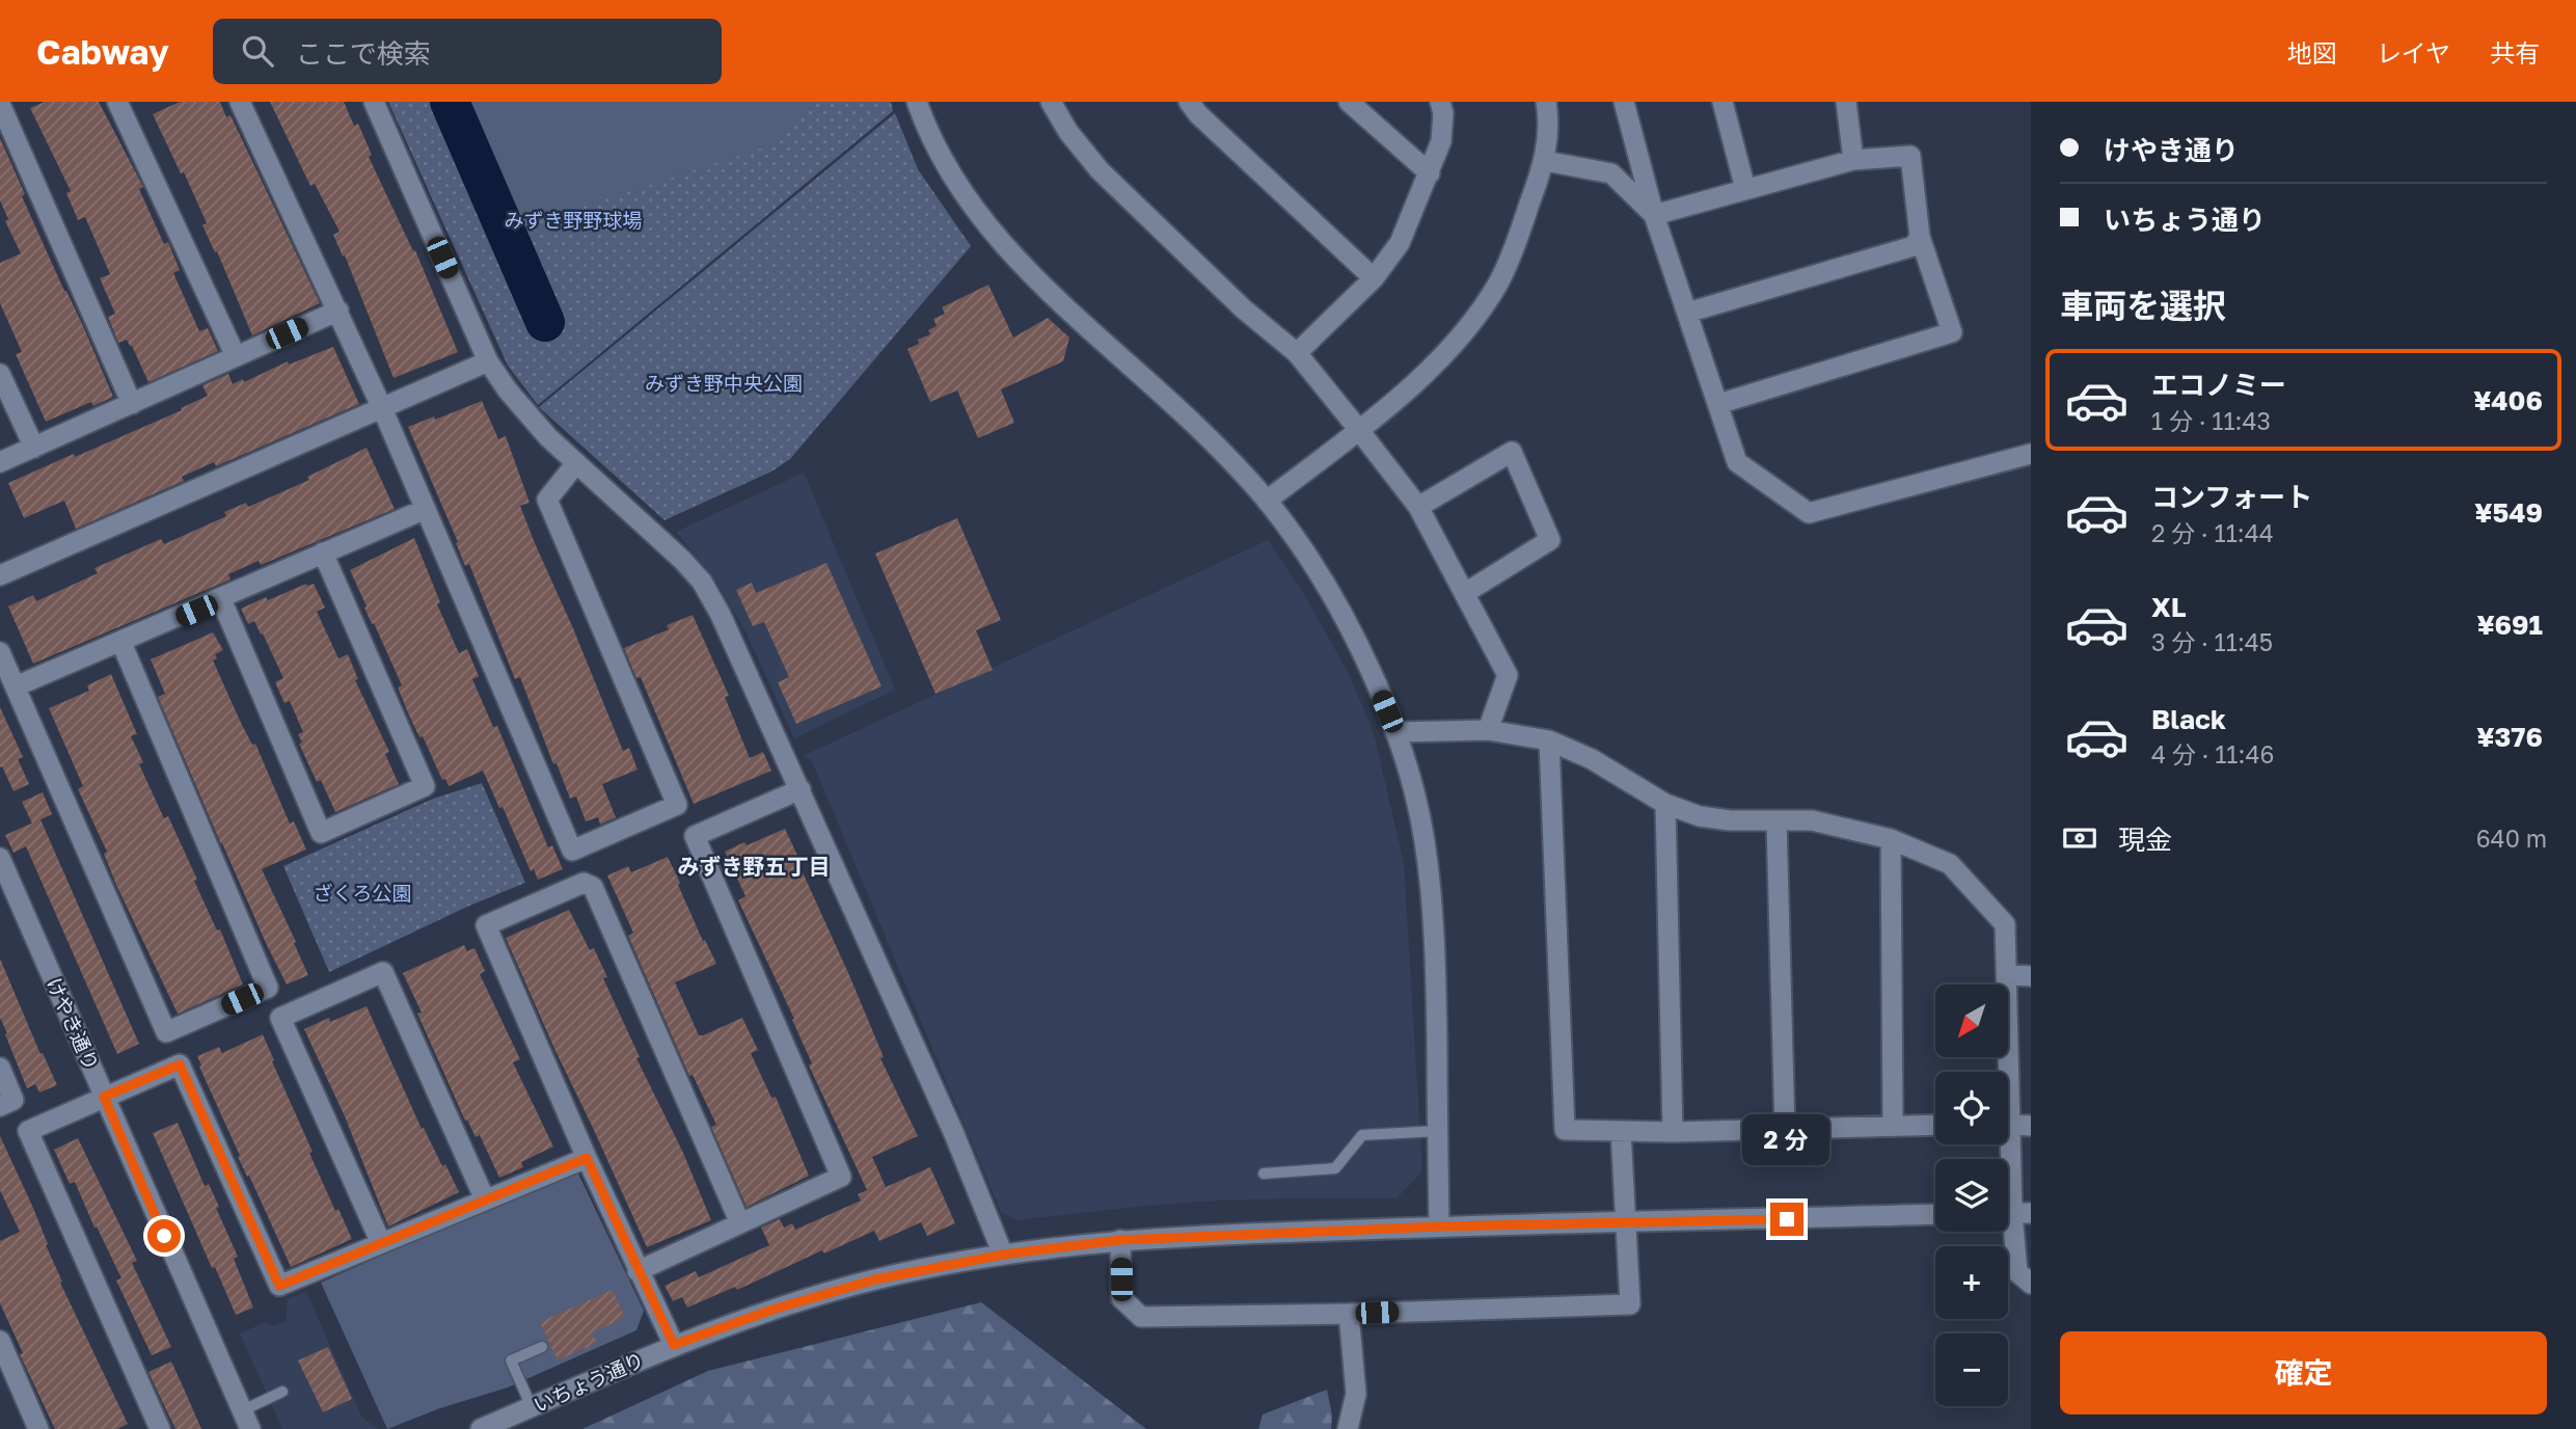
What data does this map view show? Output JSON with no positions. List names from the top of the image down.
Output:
{
  "streets": {
    "street": ["けやき通り", "いちょう通り"]
  },
  "districts": ["みずき野五丁目"],
  "parks": ["みずき野野球場", "みずき野中央公園", "ざくろ公園"],
  "north": "bottom left",
  "page": {
    "header": "Cabway",
    "search": "ここで検索",
    "nav": ["地図", "レイヤ", "共有"],
    "banner": ["けやき通り", "いちょう通り"],
    "heading": "車両を選択",
    "list": [
      {
        "name": "エコノミー",
        "note": "1 分 · 11:43",
        "value": "¥406"
      },
      {
        "name": "コンフォート",
        "note": "2 分 · 11:44",
        "value": "¥549"
      },
      {
        "name": "XL",
        "note": "3 分 · 11:45",
        "value": "¥691"
      },
      {
        "name": "Black",
        "note": "4 分 · 11:46",
        "value": "¥376"
      }
    ],
    "pay": ["現金", "640 m"],
    "map_buttons": ["+", "−"],
    "bubble": "2 分",
    "buttons": "確定"
  }
}
